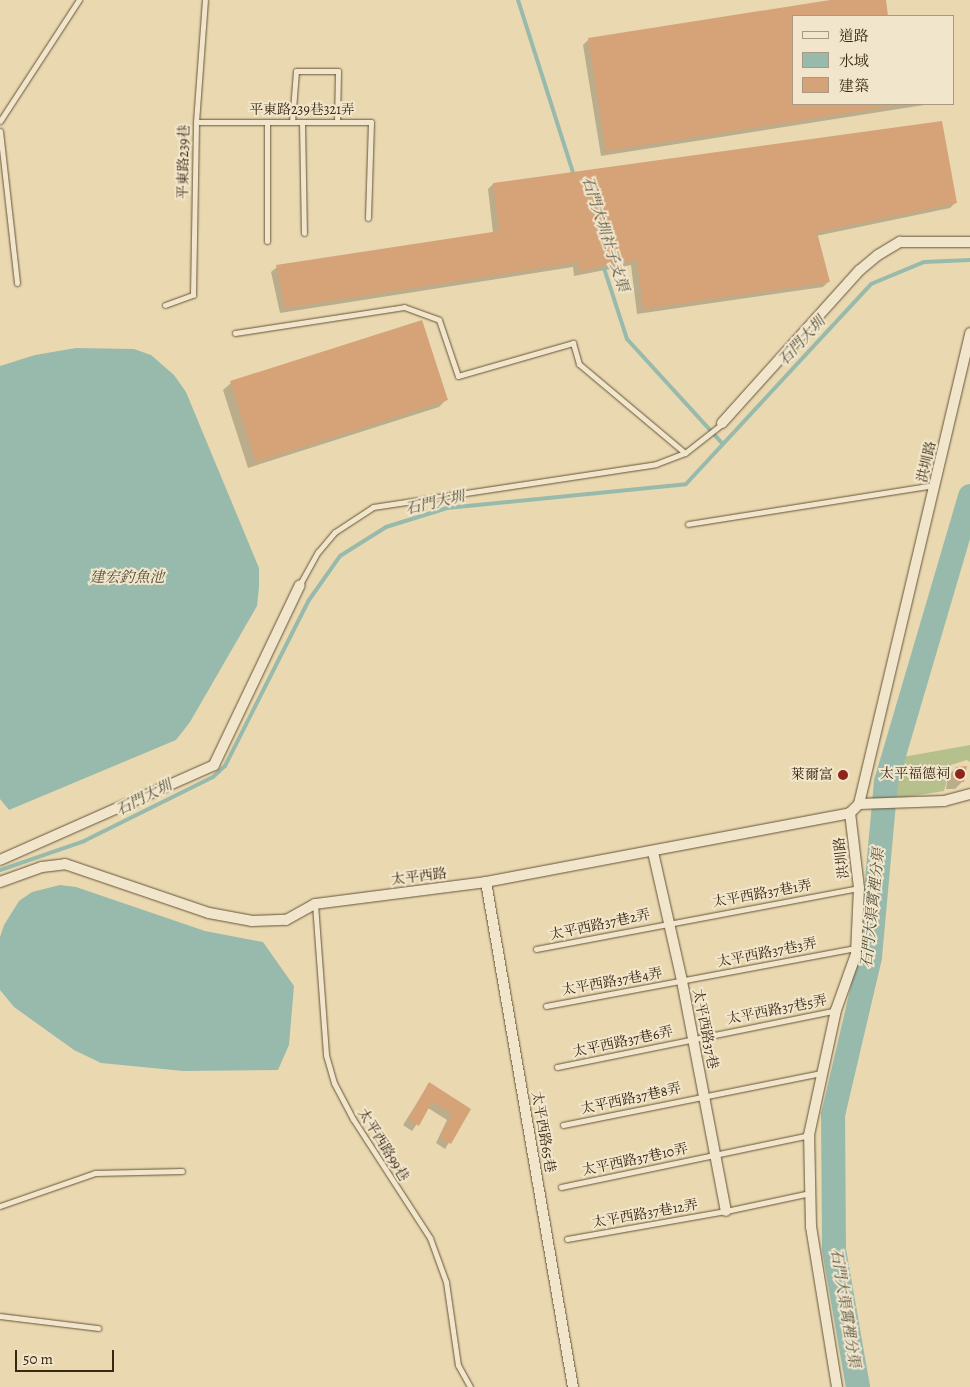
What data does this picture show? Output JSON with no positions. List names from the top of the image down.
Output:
{
  "streets": {
    "street": [
      "洪圳路",
      "太平西路",
      "太平西路37巷",
      "太平西路65巷"
    ],
    "lane": [
      "平東路239巷321弄",
      "平東路239巷",
      "太平西路37巷1弄",
      "太平西路37巷2弄",
      "太平西路37巷3弄",
      "太平西路37巷4弄",
      "太平西路37巷5弄",
      "太平西路37巷6弄",
      "太平西路37巷8弄",
      "太平西路99巷",
      "太平西路37巷10弄",
      "太平西路37巷12弄"
    ]
  },
  "crossings": [
    ["平東路239巷321弄", "平東路239巷"],
    ["洪圳路", "太平西路"],
    ["洪圳路", "太平西路37巷1弄"],
    ["洪圳路", "太平西路37巷3弄"],
    ["洪圳路", "太平西路37巷5弄"],
    ["洪圳路", "太平西路37巷8弄"],
    ["洪圳路", "太平西路37巷10弄"],
    ["洪圳路", "太平西路37巷12弄"],
    ["太平西路", "太平西路37巷"],
    ["太平西路", "太平西路65巷"],
    ["太平西路", "太平西路99巷"],
    ["太平西路37巷1弄", "太平西路37巷2弄"],
    ["太平西路37巷1弄", "太平西路37巷"],
    ["太平西路37巷2弄", "太平西路37巷"],
    ["太平西路37巷3弄", "太平西路37巷4弄"],
    ["太平西路37巷3弄", "太平西路37巷"],
    ["太平西路37巷4弄", "太平西路37巷"],
    ["太平西路37巷5弄", "太平西路37巷"],
    ["太平西路37巷5弄", "太平西路37巷6弄"],
    ["太平西路37巷", "太平西路37巷6弄"],
    ["太平西路37巷", "太平西路37巷8弄"],
    ["太平西路37巷", "太平西路37巷10弄"],
    ["太平西路37巷", "太平西路37巷12弄"]
  ],
  "water": [
    "石門大圳社子支渠",
    "石門大圳",
    "建宏釣魚池",
    "石門大渠霄裡分渠"
  ],
  "places": ["太平福德祠", "萊爾富"],
  "legend": ["道路", "水域", "建築"],
  "scale_bar": "50 m"
}
